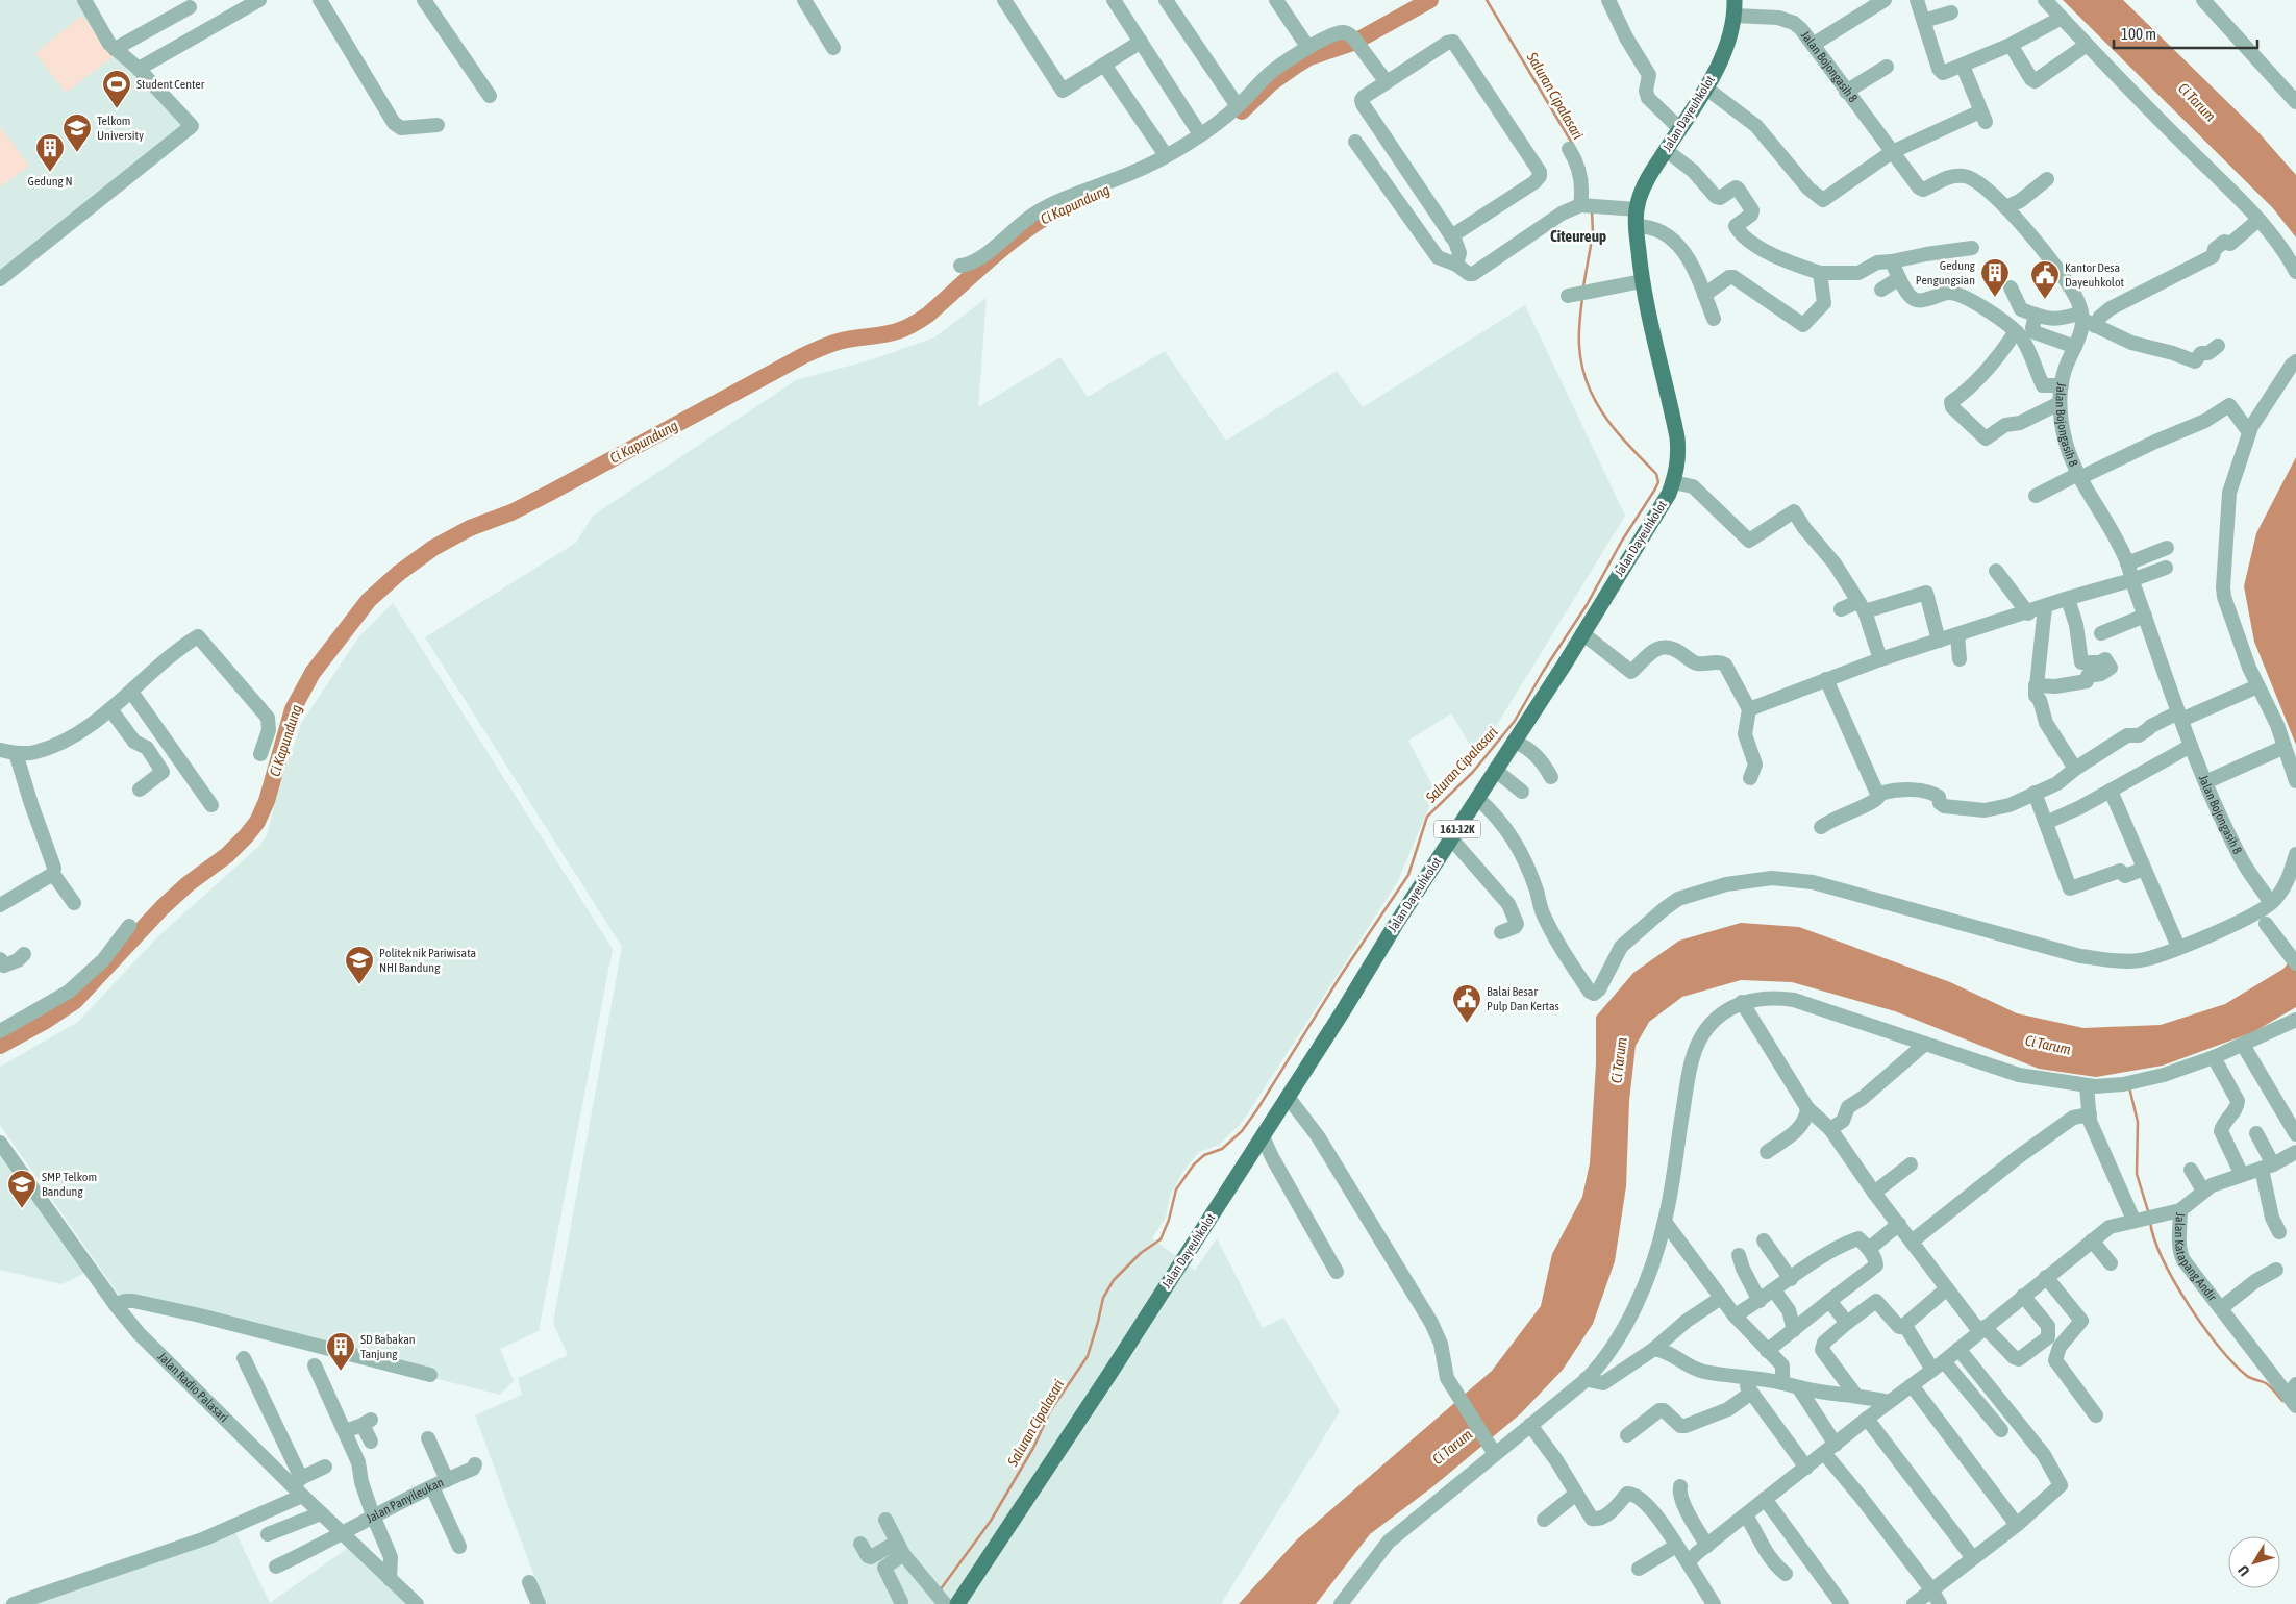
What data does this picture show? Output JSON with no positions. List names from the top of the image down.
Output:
{
  "streets": {
    "main road": ["Jalan Dayeuhkolot", "161-12K"],
    "street": [
      "Jalan Bojongasih 8",
      "Jalan Katapang Andir",
      "Jalan Radio Palasari",
      "Jalan Panyileukan"
    ]
  },
  "crossings": [
    ["Jalan Bojongasih 8", "Jalan Dayeuhkolot"],
    ["Jalan Radio Palasari", "Jalan Panyileukan"]
  ],
  "districts": ["Citeureup"],
  "water": ["Saluran Cipalasari", "Ci Tarum", "Ci Kapundung"],
  "places": {
    "sports": ["Student Center"],
    "school or university": ["Telkom University", "Politeknik Pariwisata NHI Bandung", "SMP Telkom Bandung"],
    "building": ["Gedung N", "Gedung Pengungsian", "SD Babakan Tanjung"],
    "public building": ["Kantor Desa Dayeuhkolot", "Balai Besar Pulp Dan Kertas"]
  },
  "scale_bar": "100 m",
  "north": "bottom left"
}
